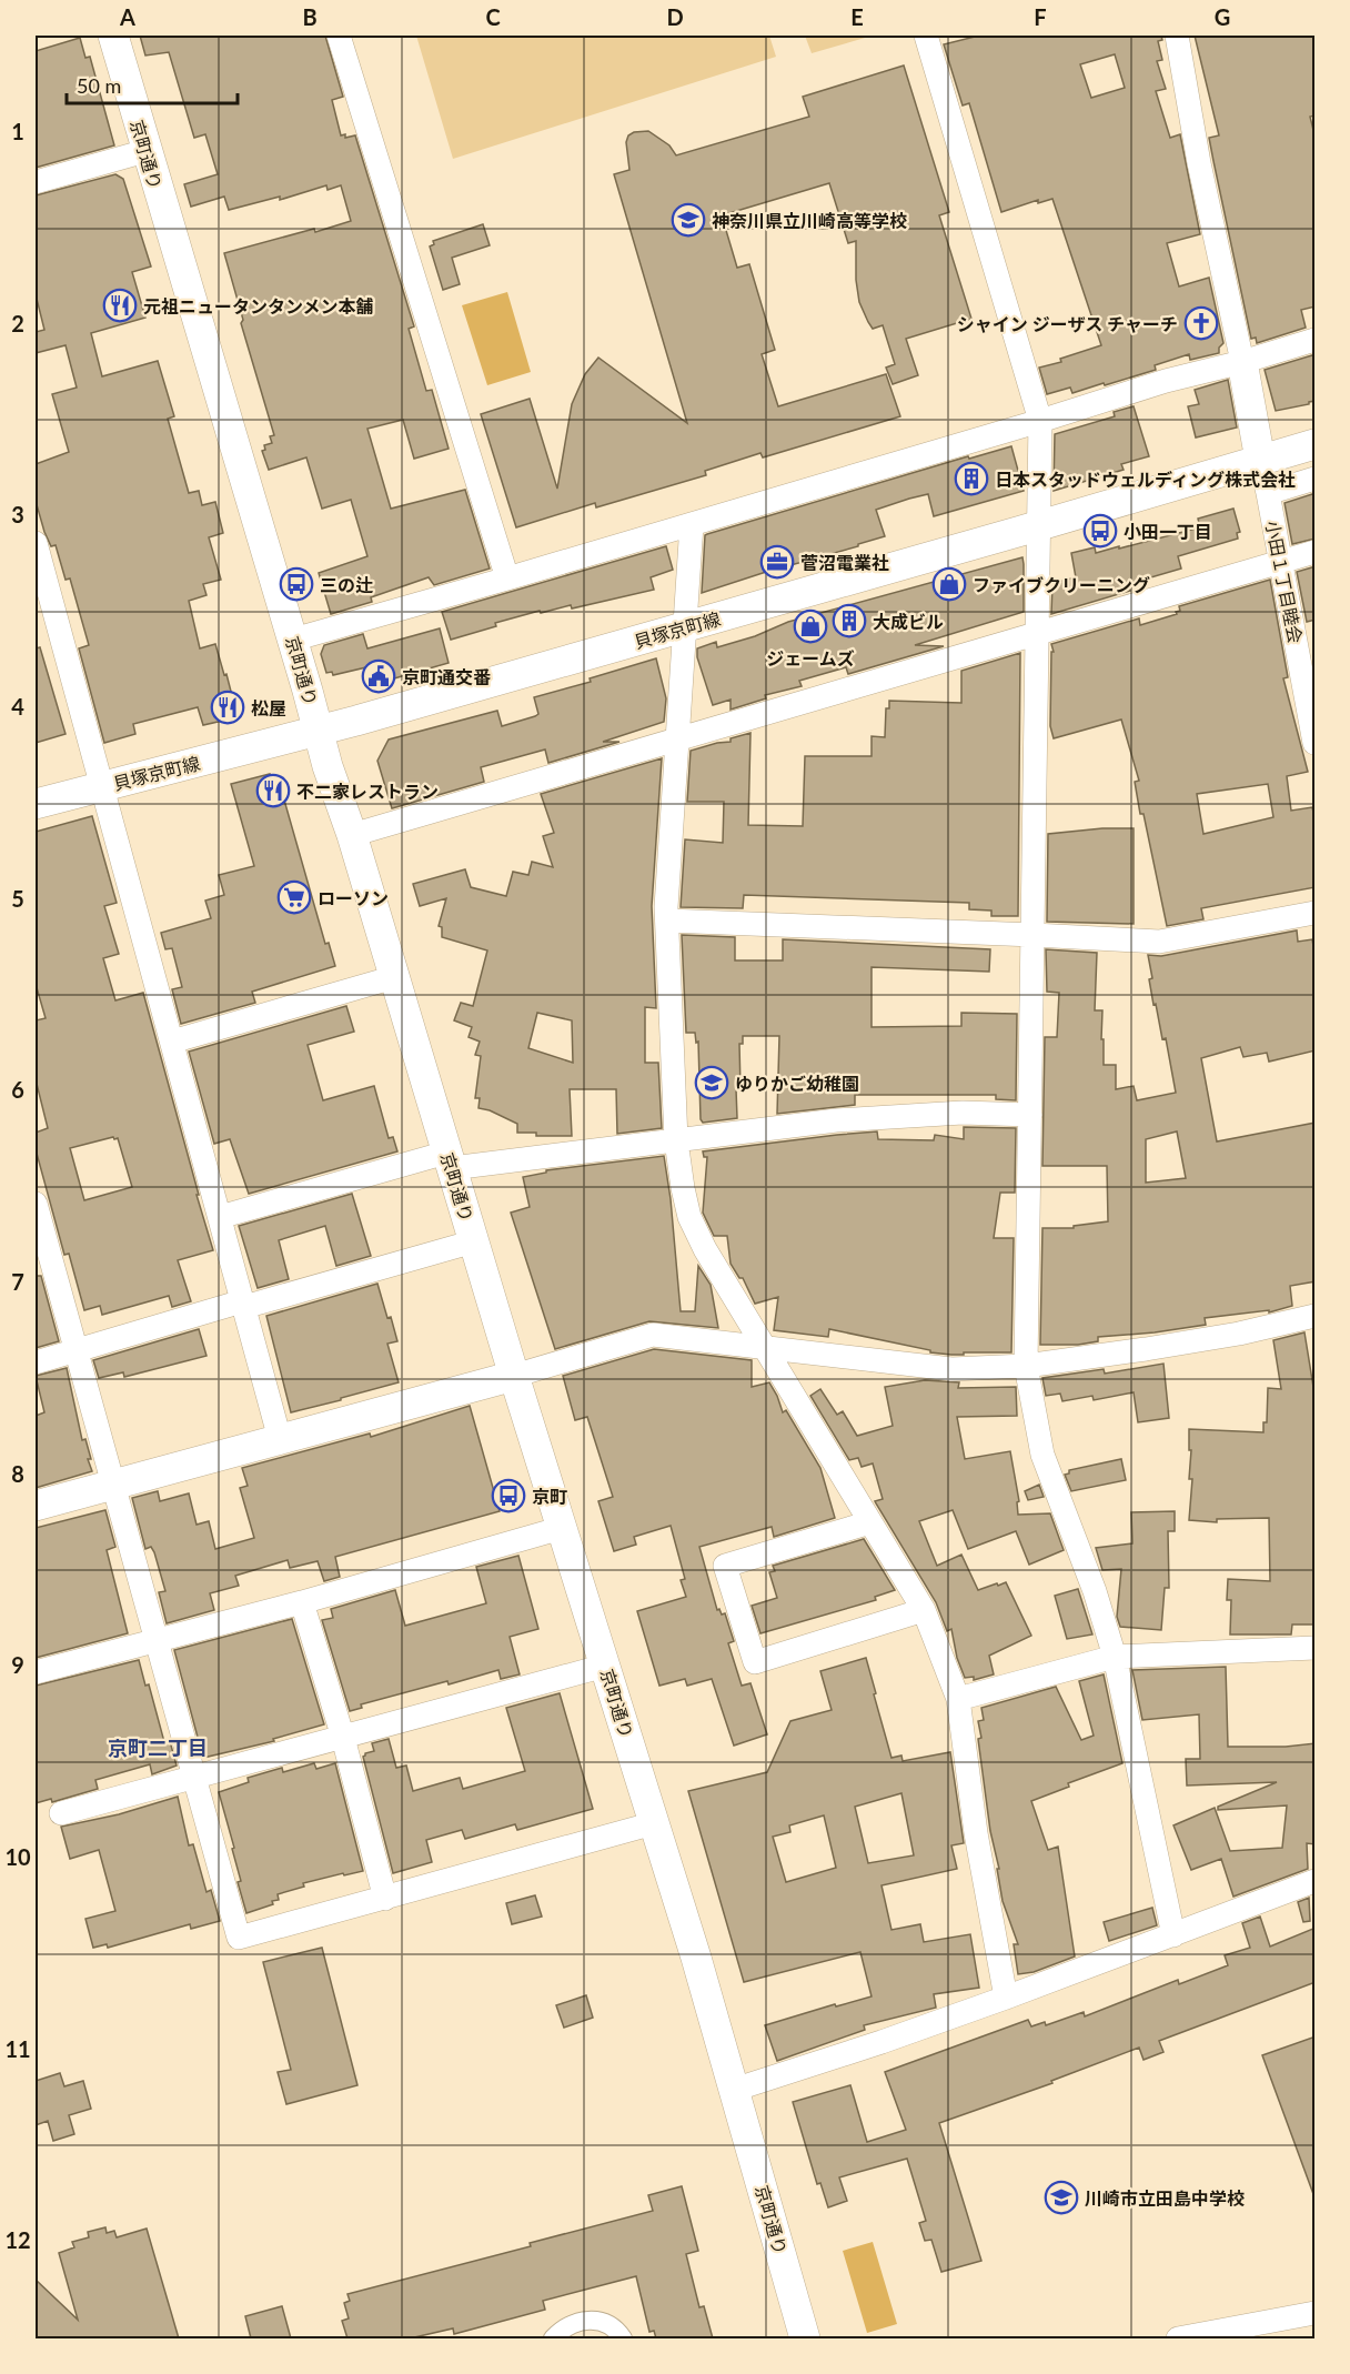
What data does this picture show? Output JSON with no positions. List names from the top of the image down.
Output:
{
  "streets": {
    "street": ["京町通り", "小田１丁目睦会", "貝塚京町線"]
  },
  "crossings": [
    ["京町通り", "貝塚京町線"],
    ["小田１丁目睦会", "貝塚京町線"]
  ],
  "districts": ["京町二丁目"],
  "places": {
    "school or university": ["神奈川県立川崎高等学校", "ゆりかご幼稚園", "川崎市立田島中学校"],
    "restaurant": ["元祖ニュータンタンメン本舗", "松屋", "不二家レストラン"],
    "church": ["シャイン ジーザス チャーチ"],
    "building": ["日本スタッドウェルディング株式会社", "大成ビル"],
    "bus stop": ["小田一丁目", "三の辻", "京町"],
    "office": ["菅沼電業社"],
    "shop": ["ファイブクリーニング", "ジェームズ"],
    "public building": ["京町通交番"],
    "supermarket": ["ローソン"]
  },
  "scale_bar": "50 m",
  "grid": {
    "columns": [
      "A",
      "B",
      "C",
      "D",
      "E",
      "F",
      "G"
    ],
    "rows": [
      "1",
      "2",
      "3",
      "4",
      "5",
      "6",
      "7",
      "8",
      "9",
      "10",
      "11",
      "12"
    ]
  }
}
